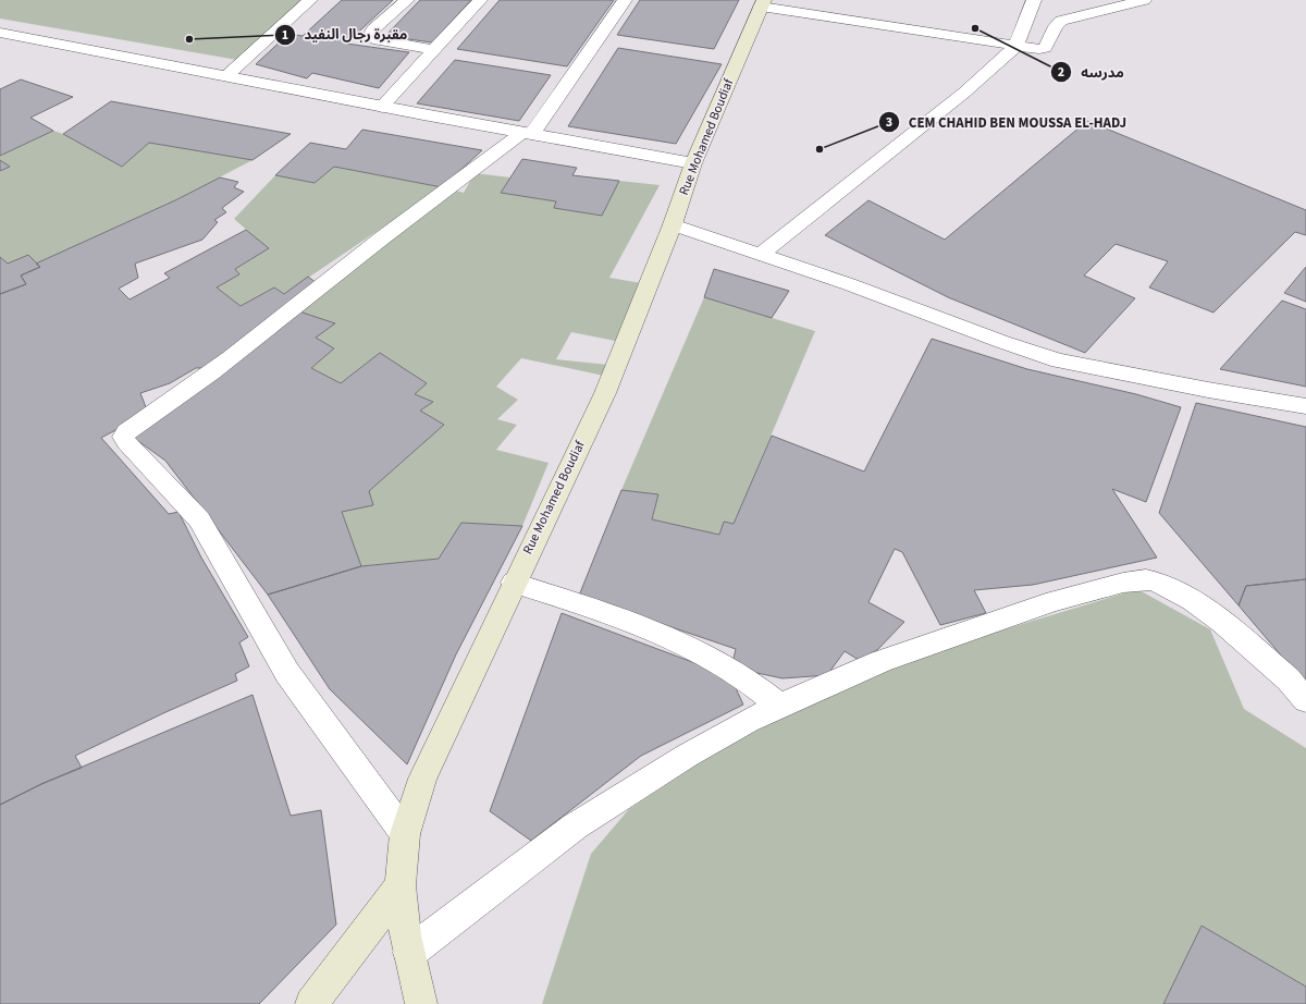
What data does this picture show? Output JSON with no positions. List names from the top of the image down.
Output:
{
  "streets": {
    "main road": ["Rue Mohamed Boudiaf"]
  },
  "places": ["مدرسه", "مقبرة رجال النفيد", "CEM CHAHID BEN MOUSSA EL-HADJ"]
}
